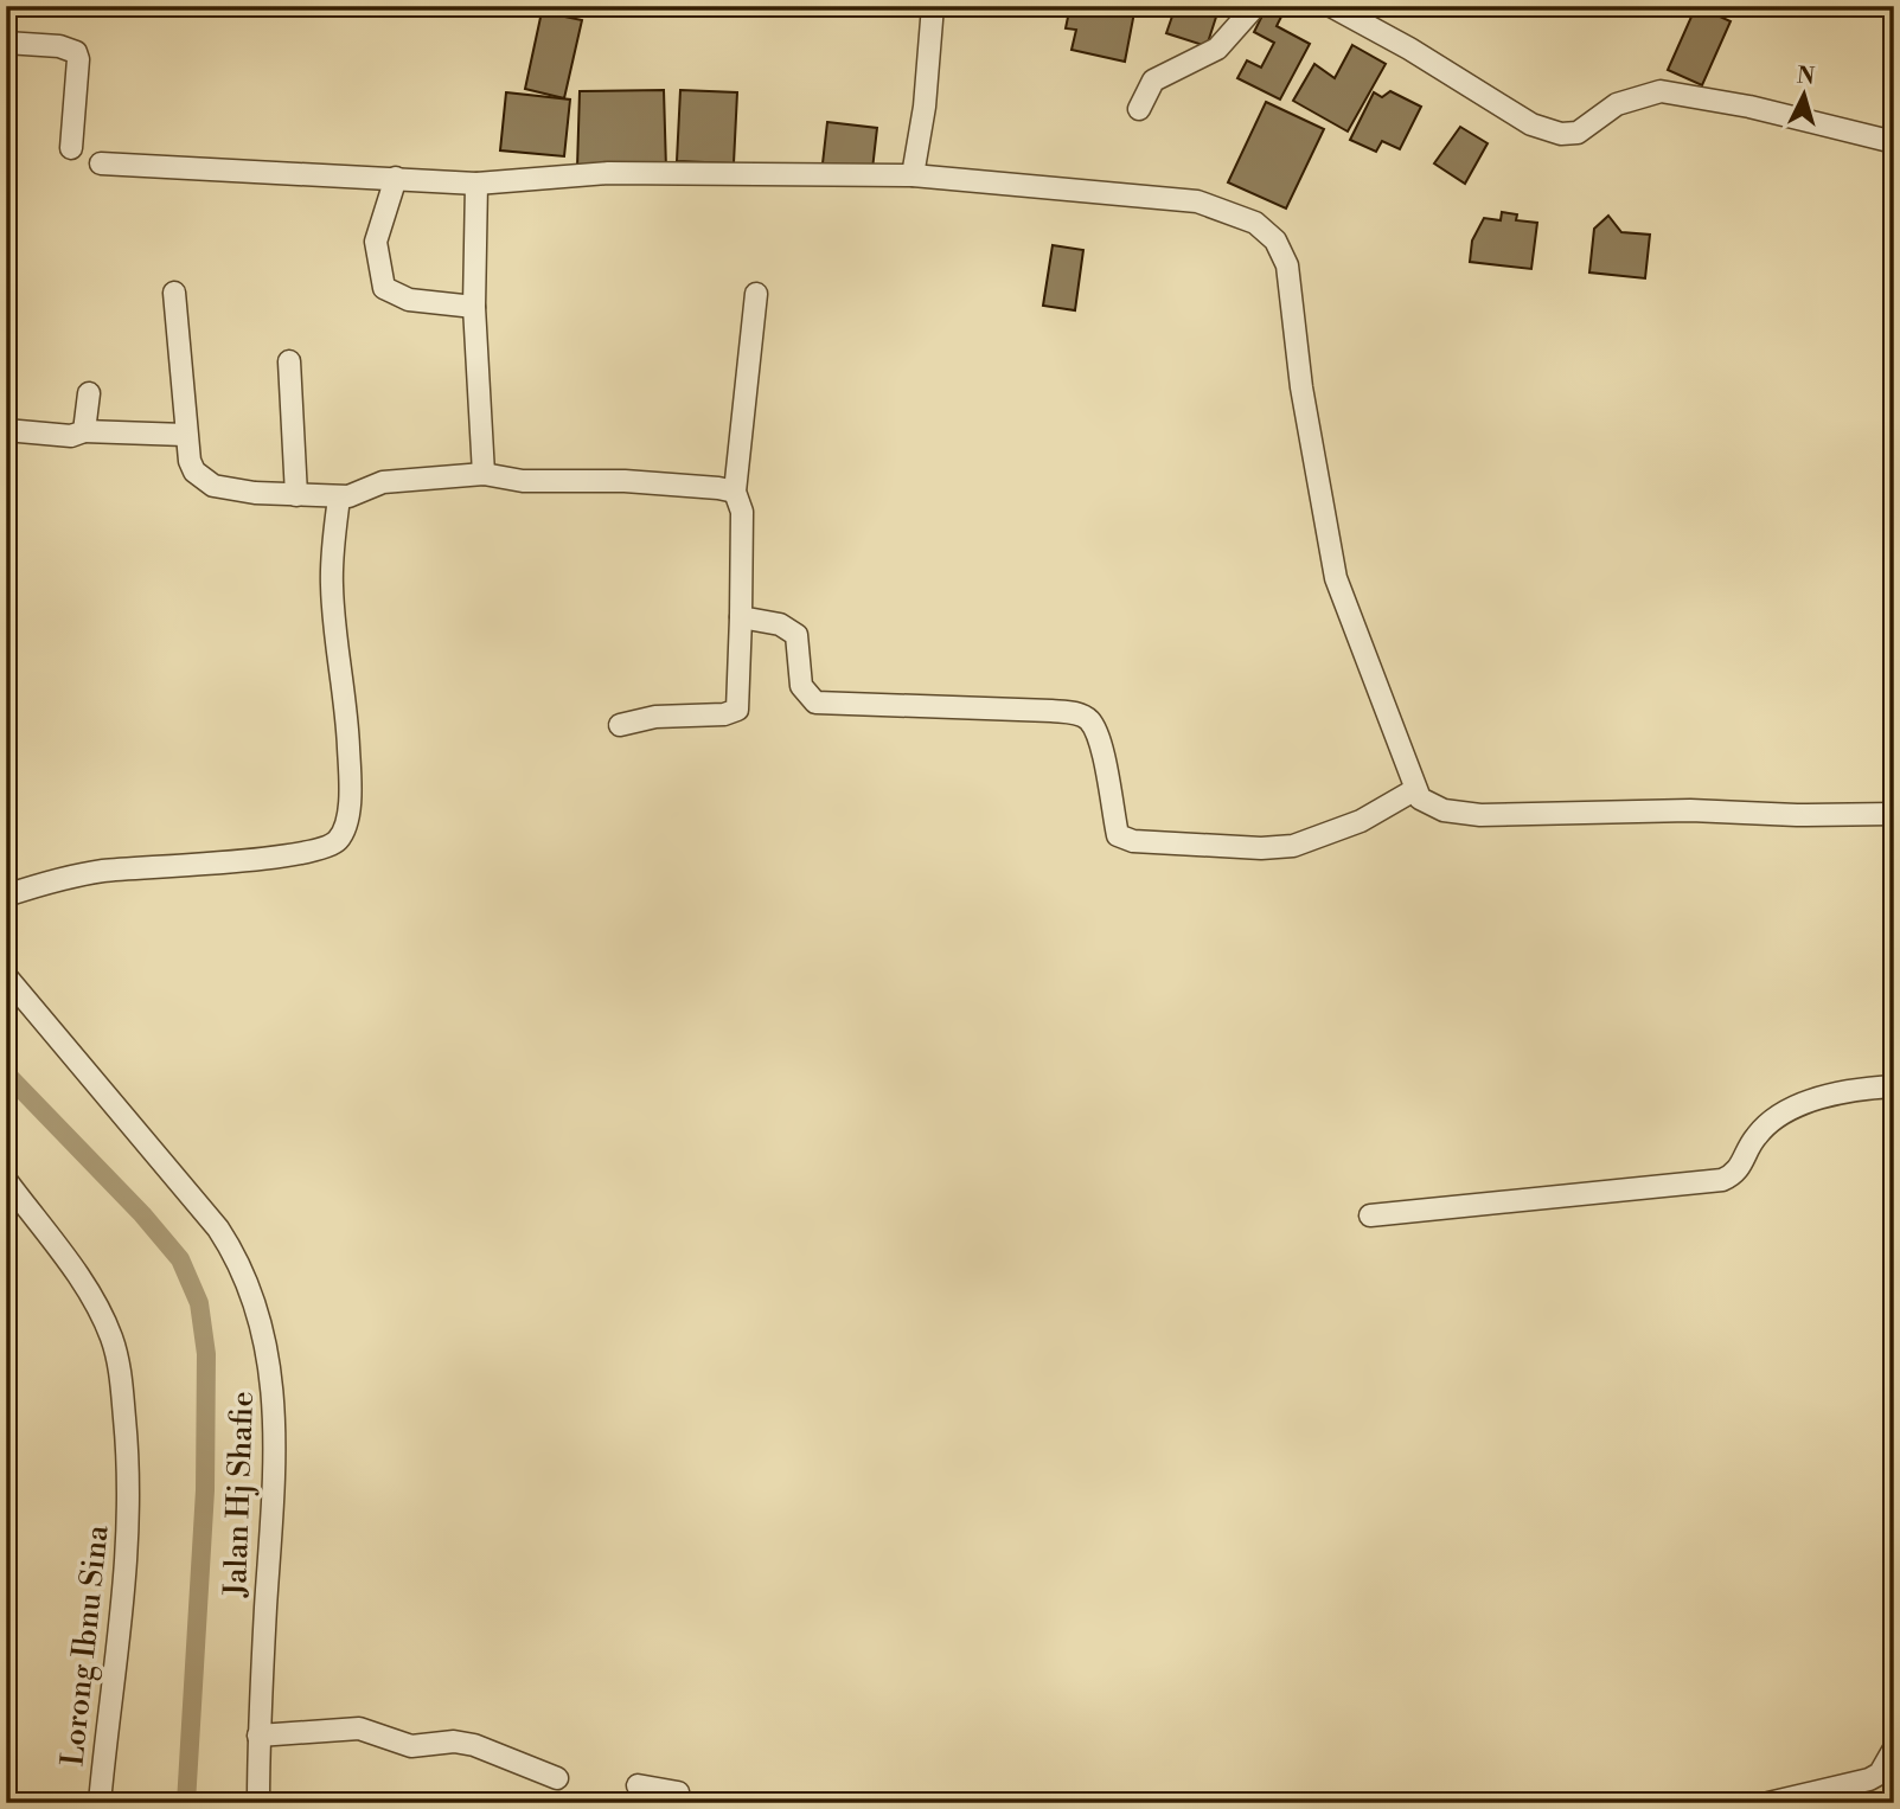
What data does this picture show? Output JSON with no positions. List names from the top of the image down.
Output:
{
  "streets": {
    "street": ["Jalan Hj Shafie", "Lorong Ibnu Sina"]
  },
  "north": "top"
}
